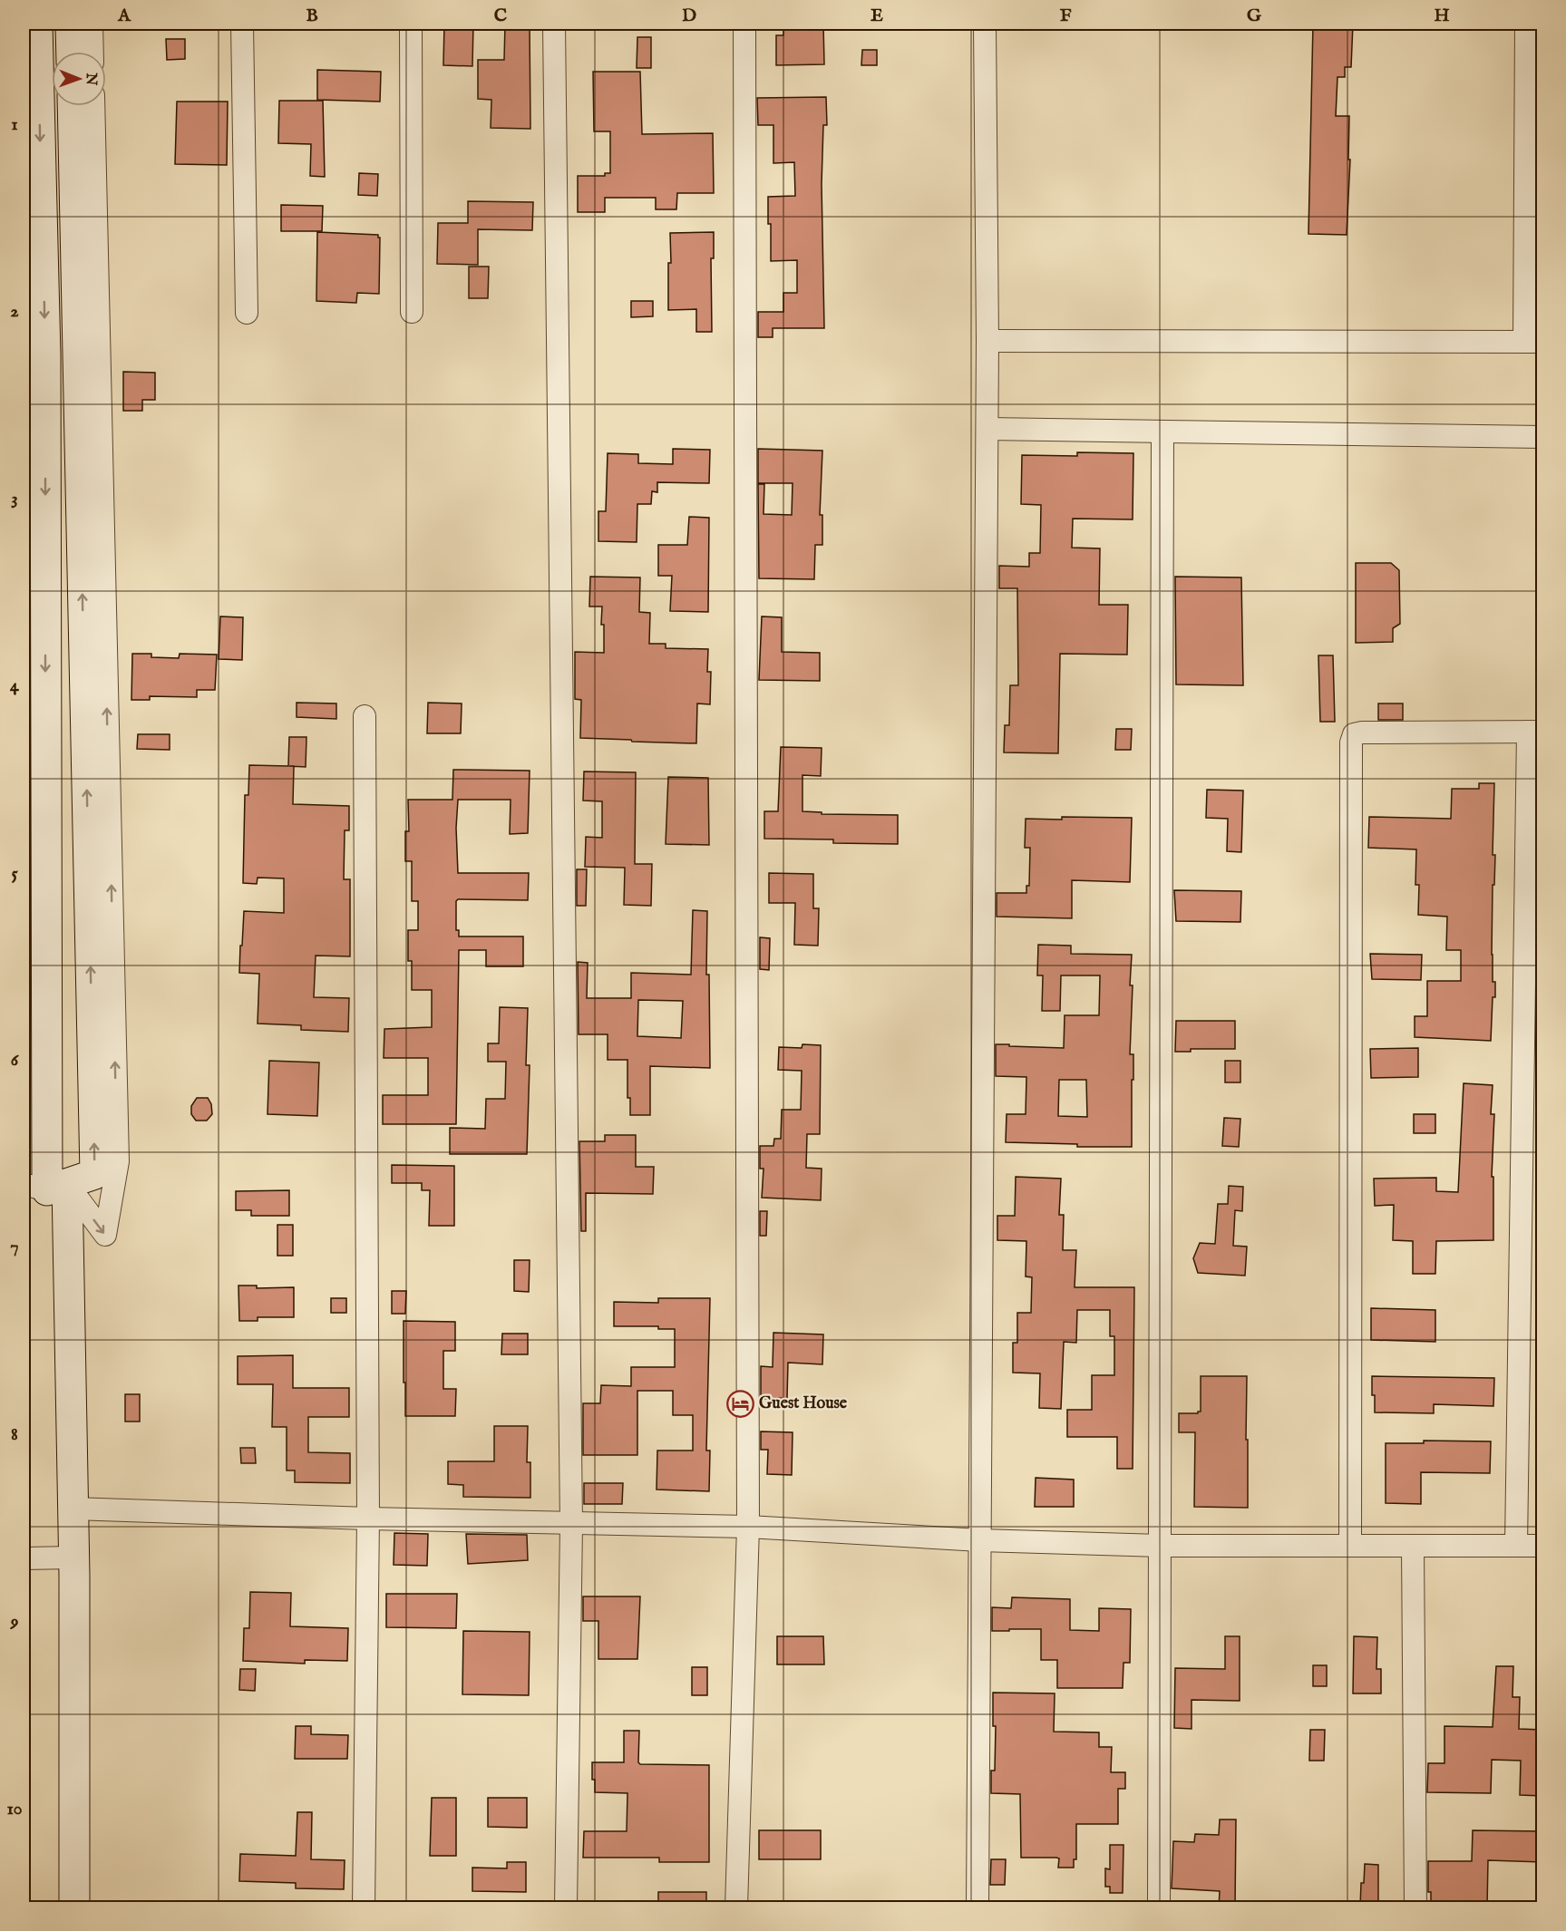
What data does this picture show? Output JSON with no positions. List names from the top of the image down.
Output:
{
  "places": {
    "hotel": ["Guest House"]
  },
  "north": "right",
  "grid": {
    "columns": [
      "A",
      "B",
      "C",
      "D",
      "E",
      "F",
      "G",
      "H"
    ],
    "rows": [
      "1",
      "2",
      "3",
      "4",
      "5",
      "6",
      "7",
      "8",
      "9",
      "10"
    ]
  }
}
